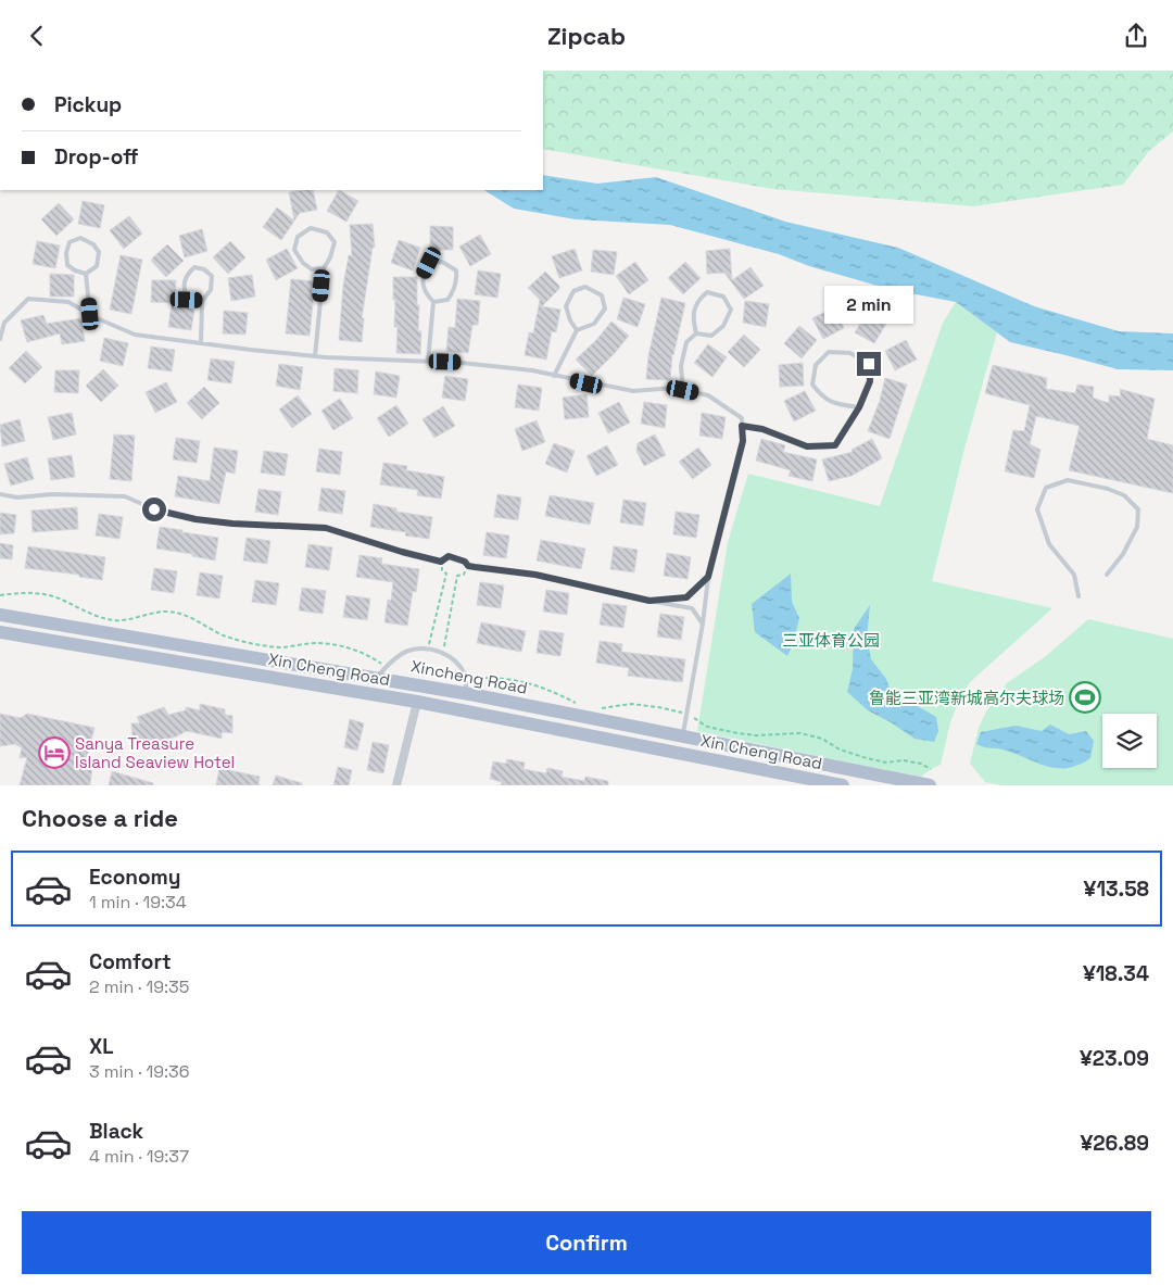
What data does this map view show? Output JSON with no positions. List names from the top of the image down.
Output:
{
  "streets": {
    "main road": ["Xin Cheng Road", "Xincheng Road"]
  },
  "parks": ["三亚体育公园"],
  "places": {
    "sports": ["鲁能三亚湾新城高尔夫球场"],
    "hotel": ["Sanya Treasure Island Seaview Hotel"]
  },
  "page": {
    "header": "Zipcab",
    "banner": ["Pickup", "Drop-off"],
    "bubble": "2 min",
    "heading": "Choose a ride",
    "list": [
      {
        "name": "Economy",
        "note": "1 min · 19:34",
        "value": "¥13.58"
      },
      {
        "name": "Comfort",
        "note": "2 min · 19:35",
        "value": "¥18.34"
      },
      {
        "name": "XL",
        "note": "3 min · 19:36",
        "value": "¥23.09"
      },
      {
        "name": "Black",
        "note": "4 min · 19:37",
        "value": "¥26.89"
      }
    ],
    "buttons": "Confirm"
  }
}
